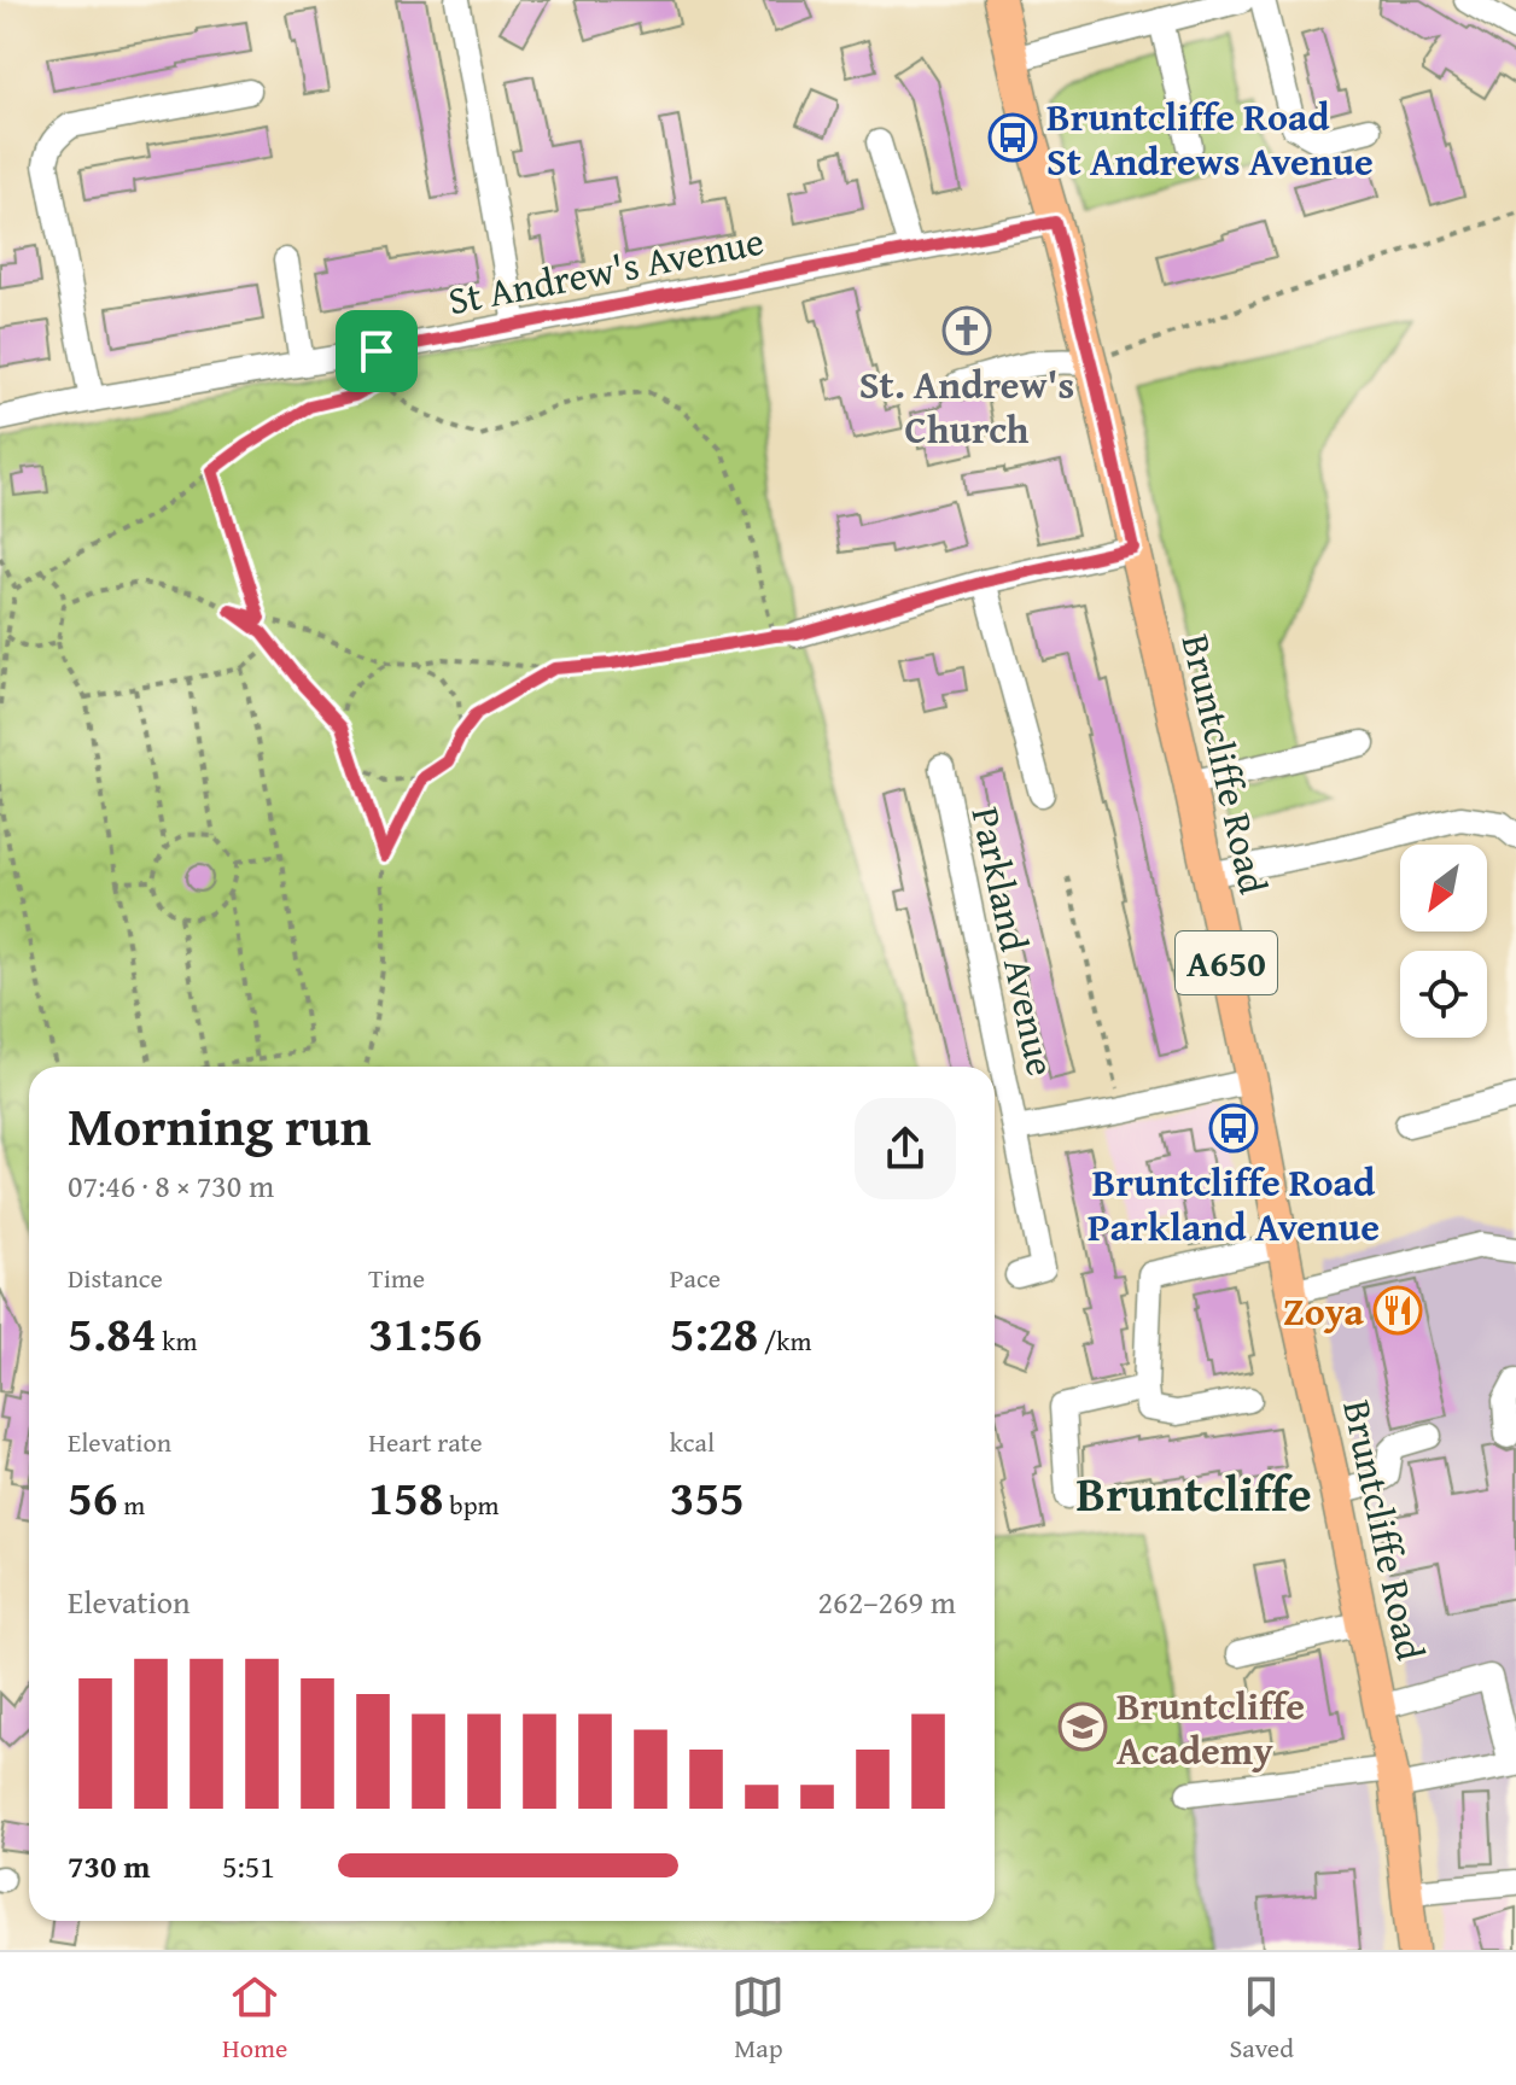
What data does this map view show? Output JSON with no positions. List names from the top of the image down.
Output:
{
  "streets": {
    "main road": ["Bruntcliffe Road", "A650"],
    "street": ["St Andrew's Avenue", "Parkland Avenue"]
  },
  "crossings": [
    ["St Andrew's Avenue", "Bruntcliffe Road"],
    ["Bruntcliffe Road", "Parkland Avenue"]
  ],
  "districts": ["Bruntcliffe"],
  "places": {
    "bus stop": ["Bruntcliffe Road St Andrews Avenue", "Bruntcliffe Road Parkland Avenue"],
    "church": ["St. Andrew's Church"],
    "restaurant": ["Zoya"],
    "school or university": ["Bruntcliffe Academy"]
  },
  "north": "bottom left",
  "page": {
    "heading": ["Morning run", "07:46 · 8 × 730 m"],
    "stats": [
      ["Distance", "5.84 km"],
      ["Time", "31:56"],
      ["Pace", "5:28 /km"],
      ["Elevation", "56 m"],
      ["Heart rate", "158 bpm"],
      ["kcal", "355"]
    ],
    "chart": ["Elevation", "262–269 m"],
    "list": [
      {
        "name": "730 m",
        "note": "5:51"
      }
    ],
    "tabs": ["Home", "Map", "Saved"]
  }
}
